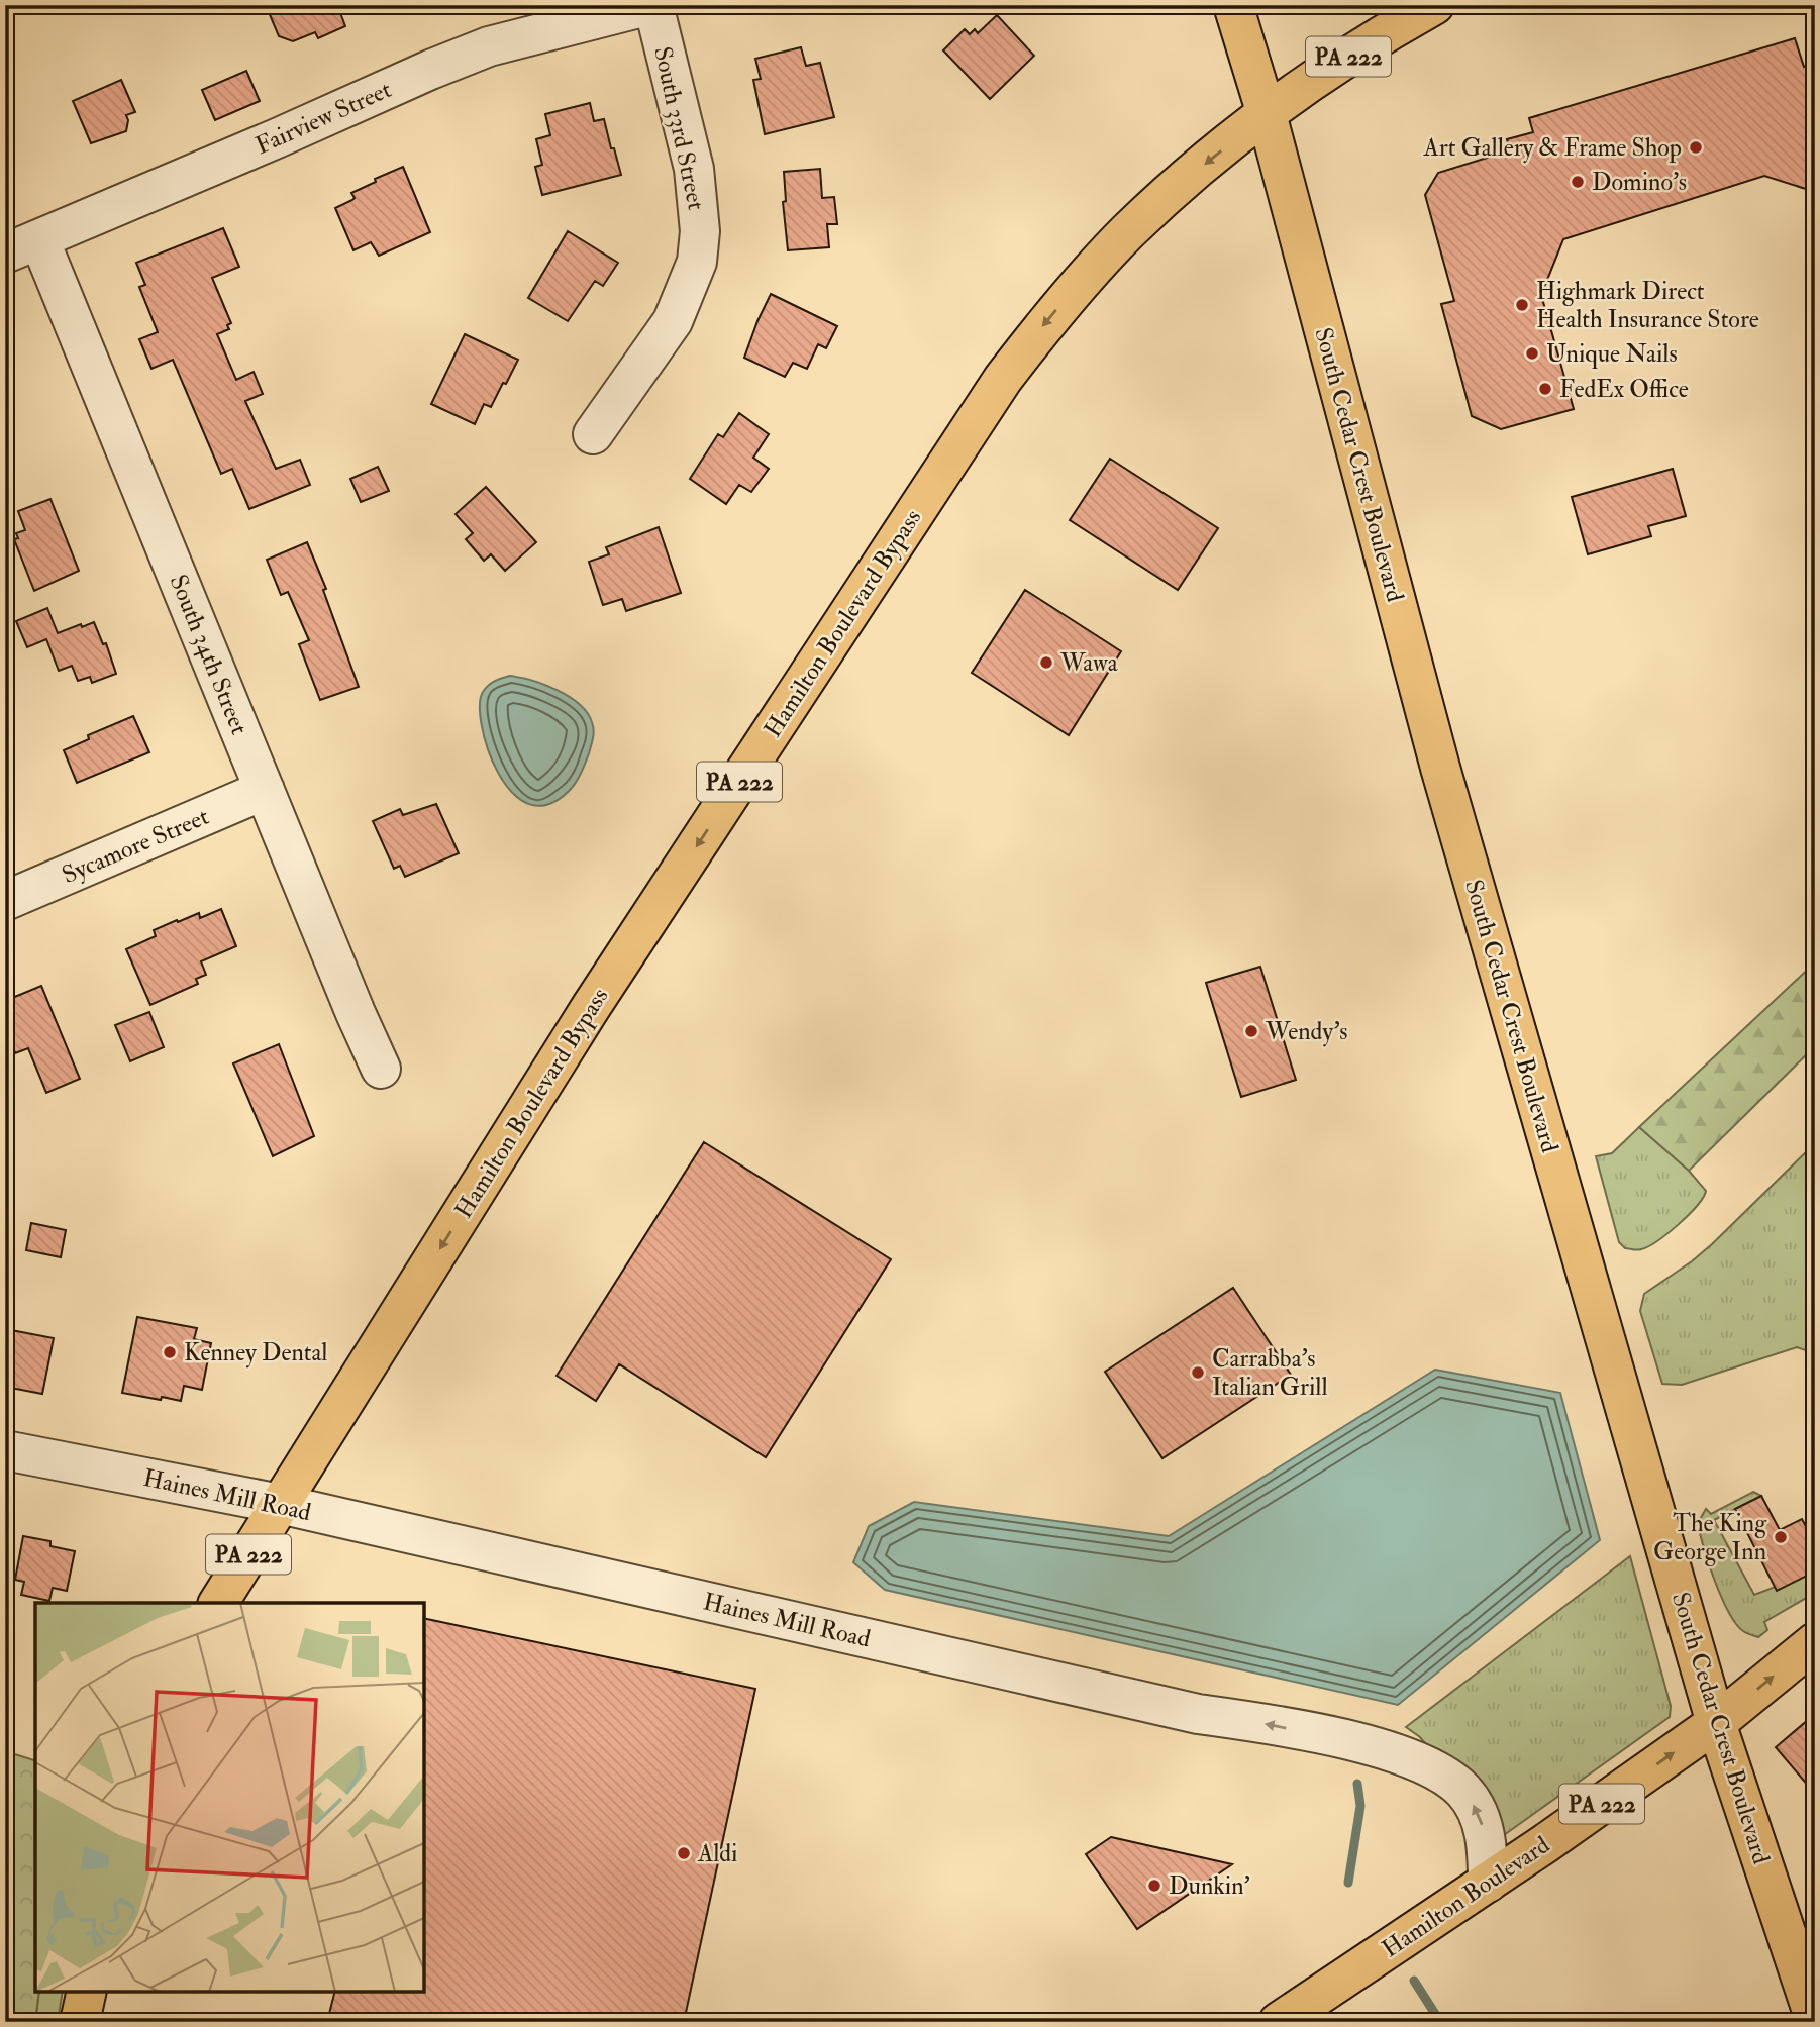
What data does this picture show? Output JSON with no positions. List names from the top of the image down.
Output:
{
  "streets": {
    "main road": [
      "PA 222",
      "South Cedar Crest Boulevard",
      "Hamilton Boulevard Bypass",
      "Hamilton Boulevard"
    ],
    "street": [
      "Fairview Street",
      "South 33rd Street",
      "South 34th Street",
      "Sycamore Street",
      "Haines Mill Road"
    ]
  },
  "crossings": [
    ["Fairview Street", "South 33rd Street"],
    ["Fairview Street", "South 34th Street"],
    ["South Cedar Crest Boulevard", "Hamilton Boulevard Bypass"],
    ["South Cedar Crest Boulevard", "Hamilton Boulevard"],
    ["Hamilton Boulevard Bypass", "Haines Mill Road"],
    ["South 34th Street", "Sycamore Street"],
    ["Haines Mill Road", "Hamilton Boulevard"]
  ],
  "one_way": ["Hamilton Boulevard Bypass", "Haines Mill Road", "Hamilton Boulevard"],
  "places": [
    "Art Gallery & Frame Shop",
    "Domino's",
    "Highmark Direct Health Insurance Store",
    "Unique Nails",
    "FedEx Office",
    "Wawa",
    "Wendy's",
    "Kenney Dental",
    "Carrabba's Italian Grill",
    "The King George Inn",
    "Aldi",
    "Dunkin'"
  ]
}
